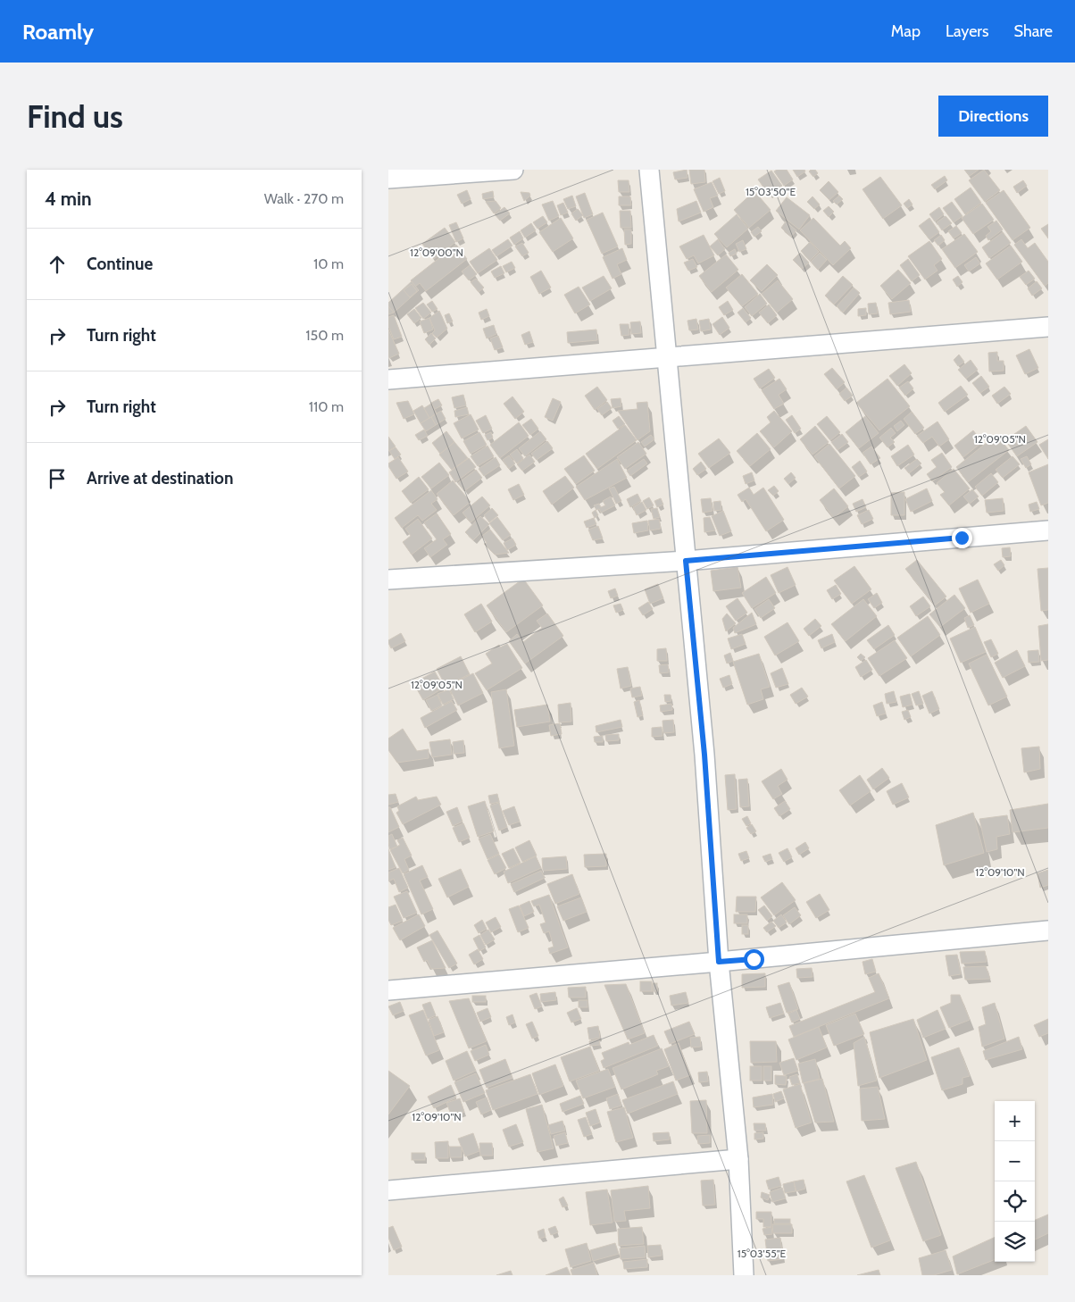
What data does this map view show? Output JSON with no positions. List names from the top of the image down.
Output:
{
  "page": {
    "header": "Roamly",
    "nav": ["Map", "Layers", "Share"],
    "buttons": "Directions",
    "title": "Find us",
    "heading": ["4 min", "Walk · 270 m"],
    "list": [
      ["Continue", "10 m"],
      ["Turn right", "150 m"],
      ["Turn right", "110 m"],
      "Arrive at destination"
    ],
    "map_buttons": ["+", "−"]
  },
  "coordinates": [
    "15°03'50\"E",
    "12°09'00\"N",
    "12°09'05\"N",
    "12°09'10\"N",
    "15°03'55\"E"
  ]
}
